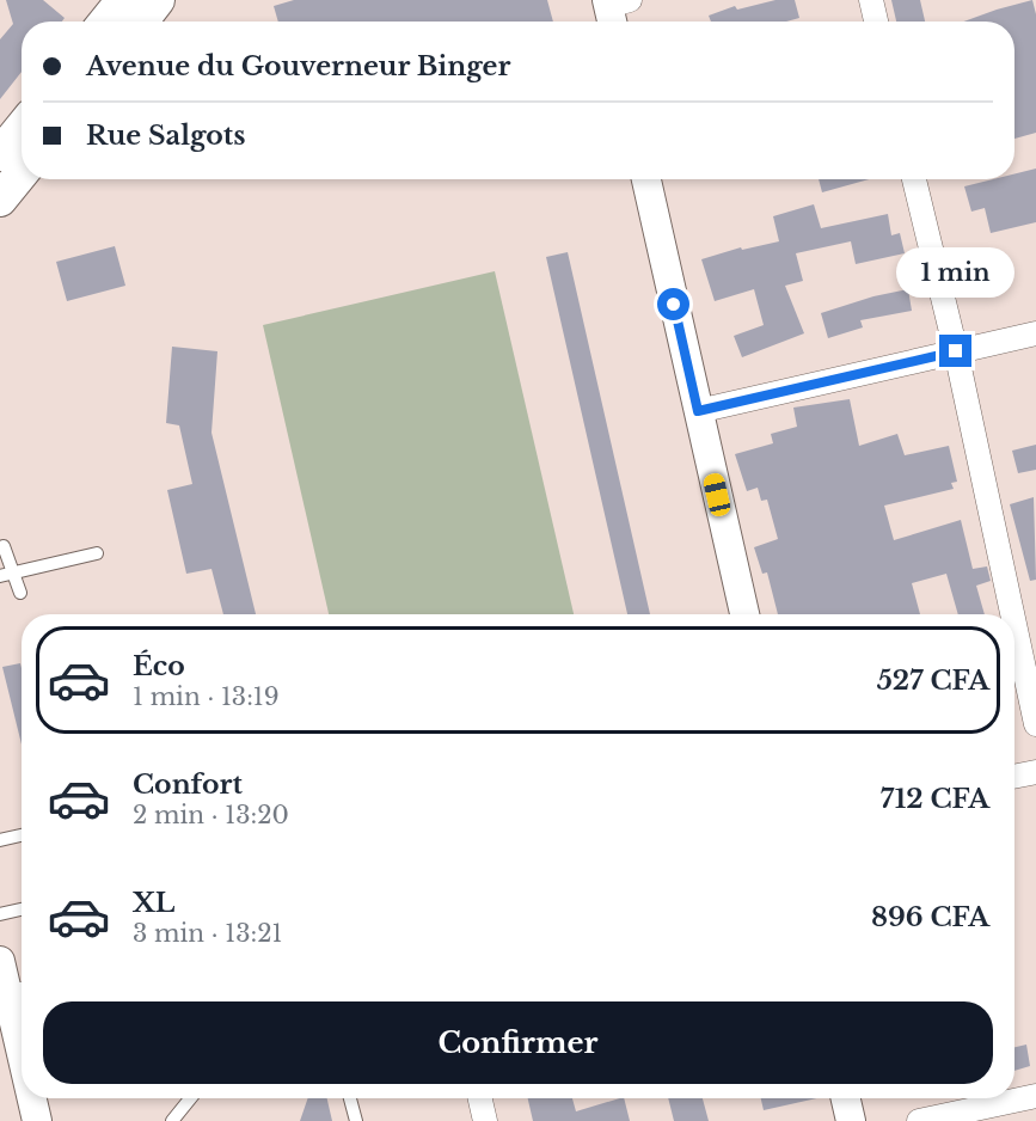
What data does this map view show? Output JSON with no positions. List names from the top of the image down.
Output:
{
  "page": {
    "banner": ["Avenue du Gouverneur Binger", "Rue Salgots"],
    "bubble": "1 min",
    "list": [
      {
        "name": "Éco",
        "note": "1 min · 13:19",
        "value": "527 CFA"
      },
      {
        "name": "Confort",
        "note": "2 min · 13:20",
        "value": "712 CFA"
      },
      {
        "name": "XL",
        "note": "3 min · 13:21",
        "value": "896 CFA"
      }
    ],
    "buttons": "Confirmer"
  }
}
